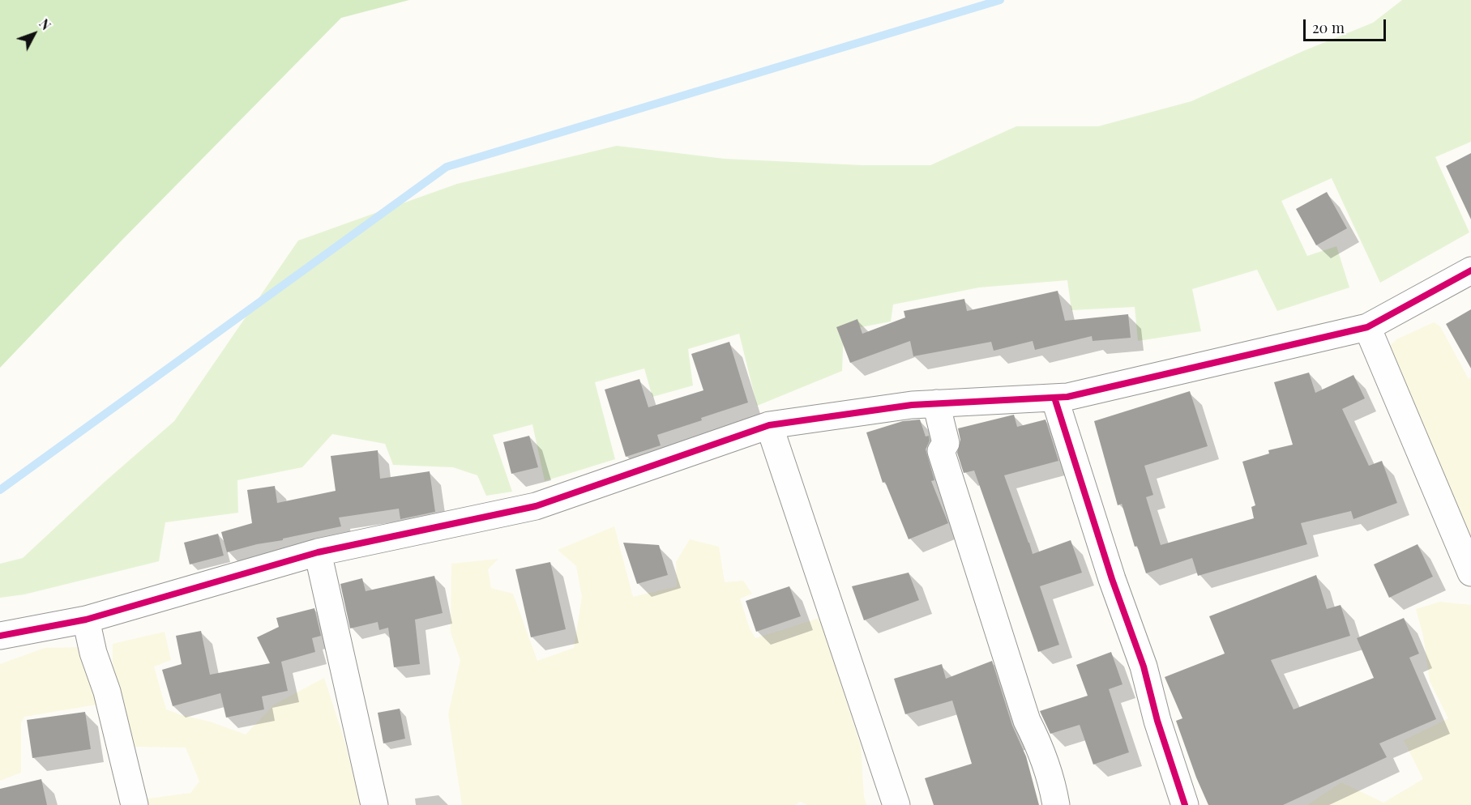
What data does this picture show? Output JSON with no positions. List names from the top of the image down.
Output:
{
  "scale_bar": "20 m",
  "north": "top right"
}
